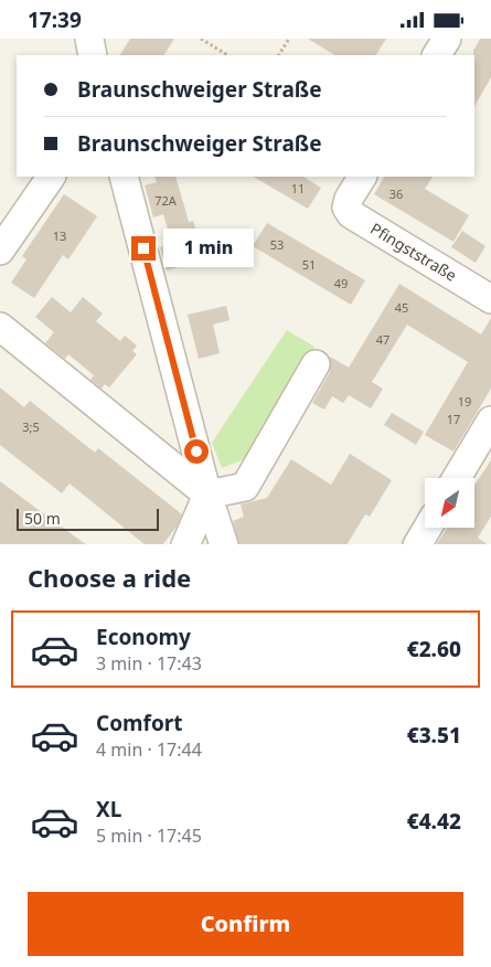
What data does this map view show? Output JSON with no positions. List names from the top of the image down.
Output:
{
  "streets": {
    "street": ["Pfingststraße"]
  },
  "house_numbers": [
    "11",
    "36",
    "72A",
    "13",
    "53",
    "51",
    "49",
    "45",
    "47",
    "19",
    "17",
    "3;5"
  ],
  "scale_bar": "50 m",
  "north": "bottom left",
  "page": {
    "status": "17:39",
    "banner": ["Braunschweiger Straße", "Braunschweiger Straße"],
    "bubble": "1 min",
    "scale": "50 m",
    "heading": "Choose a ride",
    "list": [
      {
        "name": "Economy",
        "note": "3 min · 17:43",
        "value": "€2.60"
      },
      {
        "name": "Comfort",
        "note": "4 min · 17:44",
        "value": "€3.51"
      },
      {
        "name": "XL",
        "note": "5 min · 17:45",
        "value": "€4.42"
      }
    ],
    "buttons": "Confirm"
  }
}
